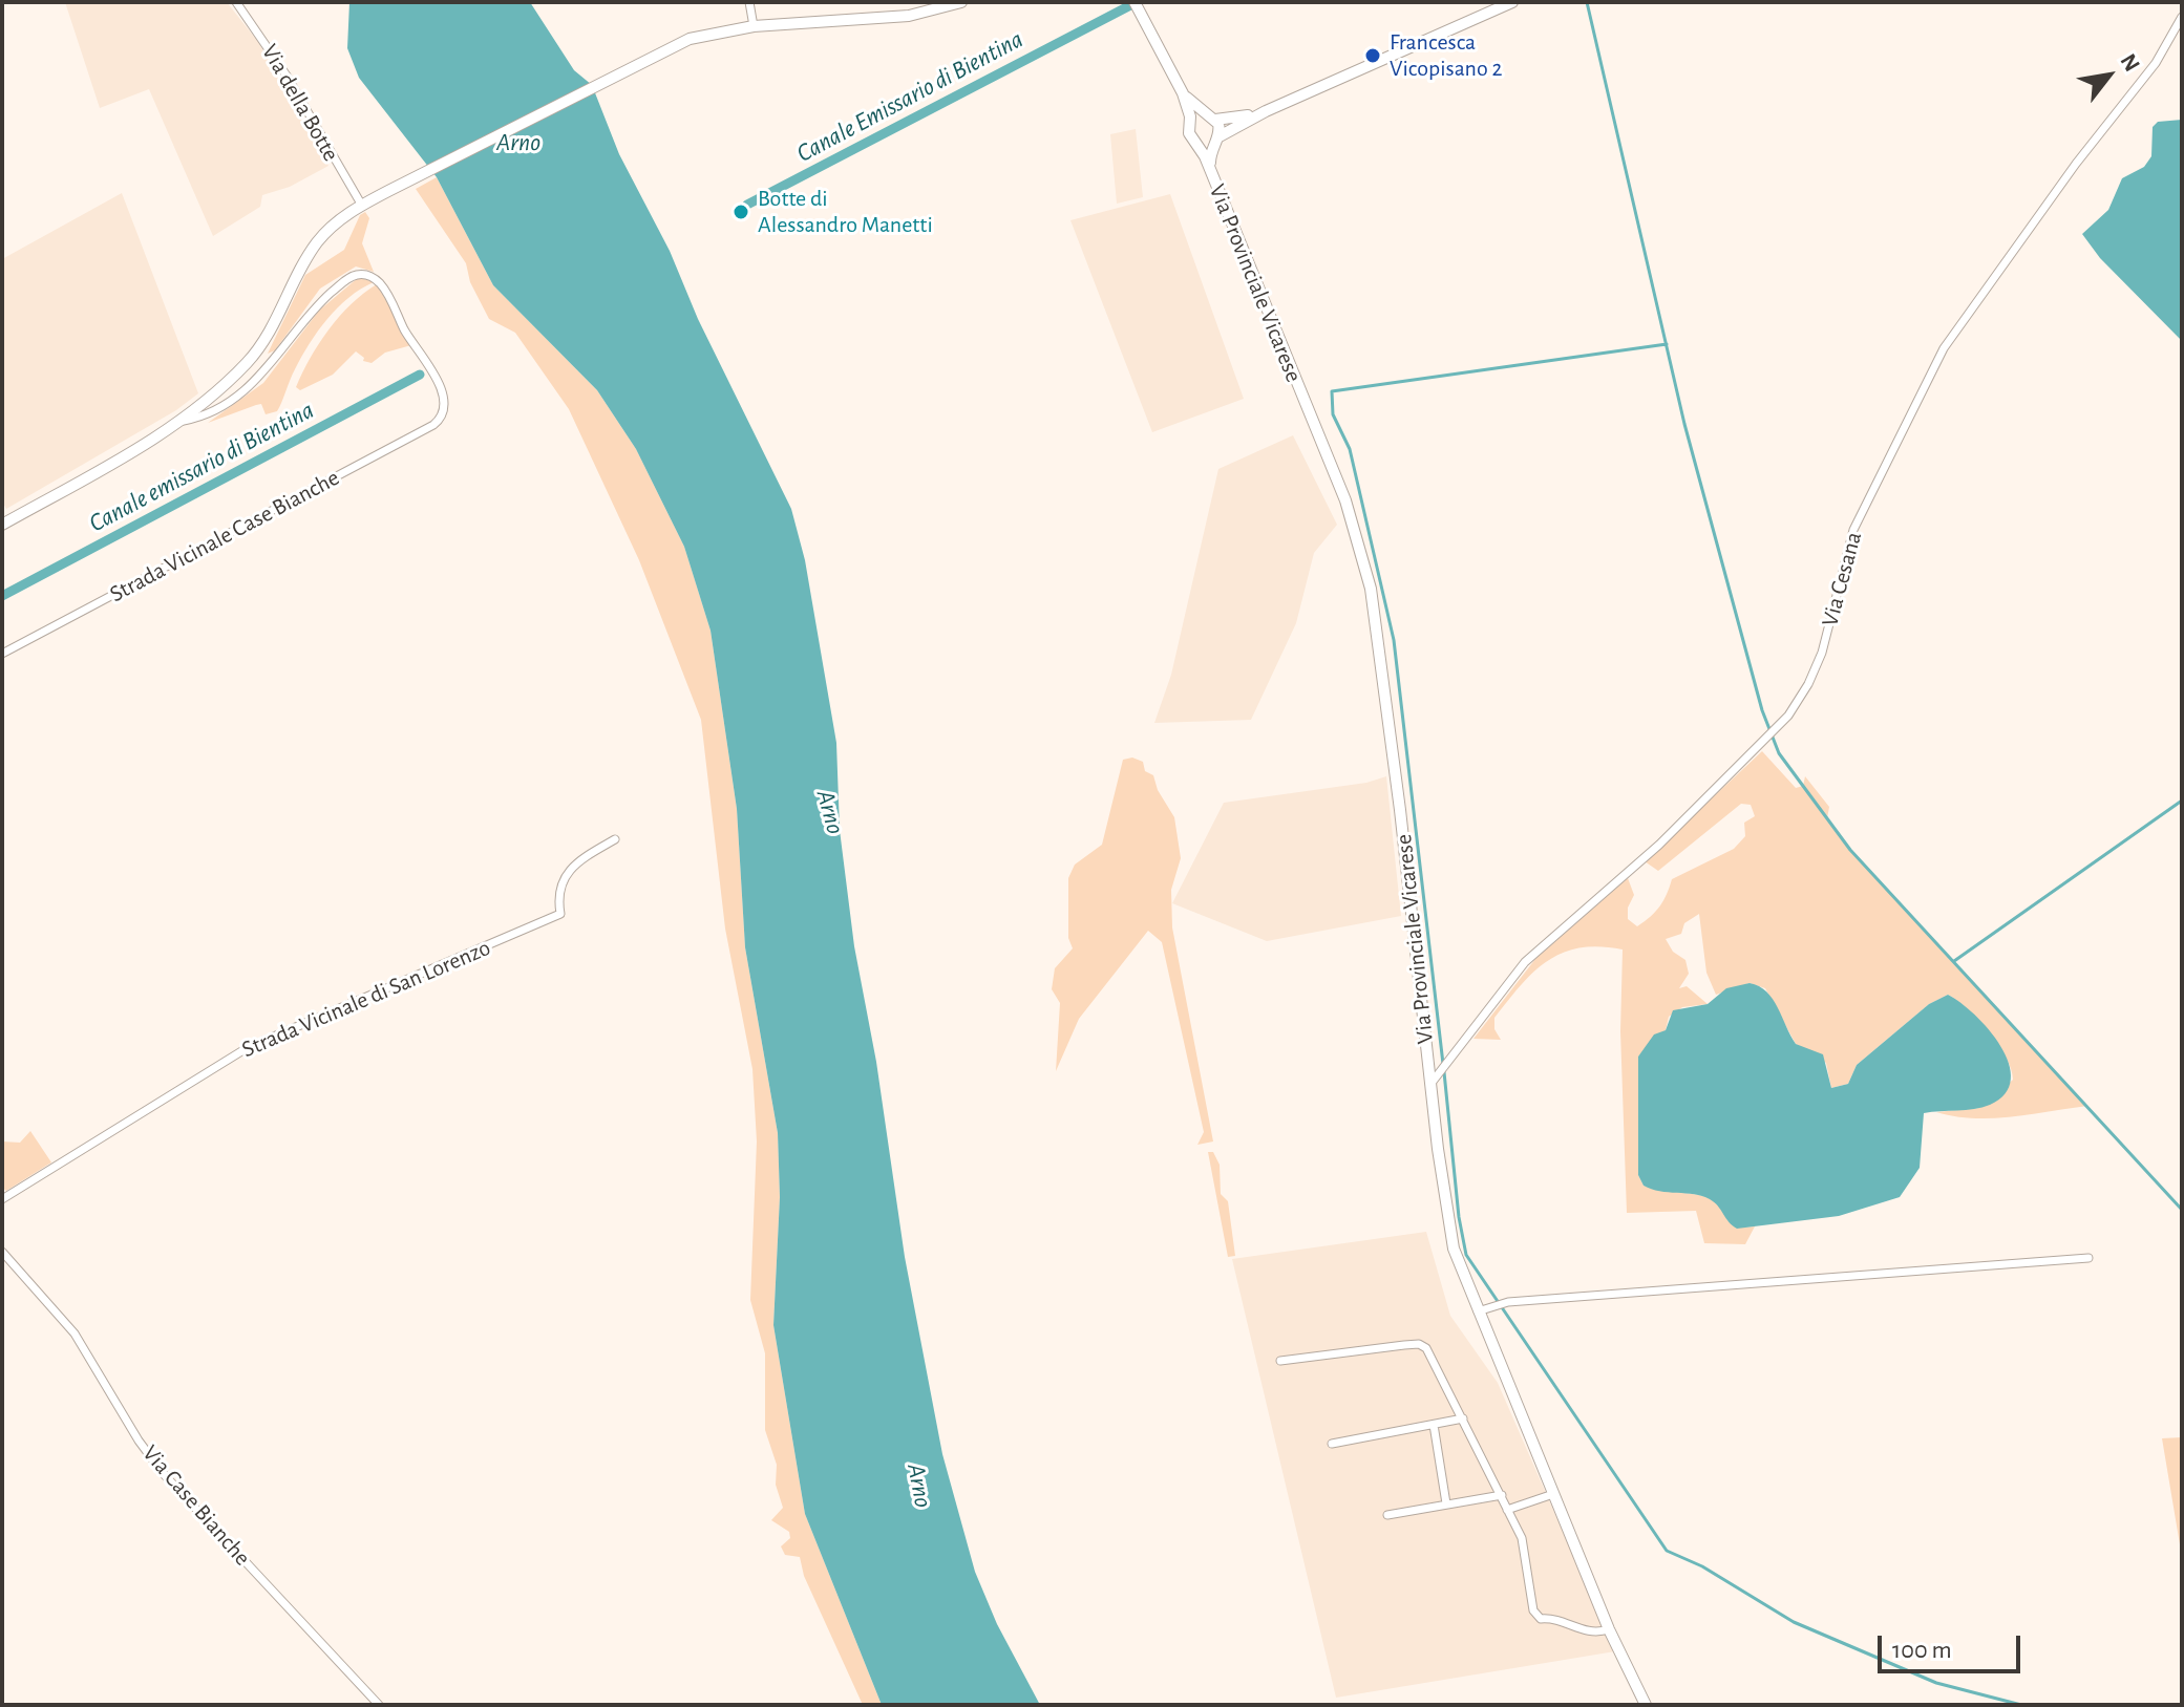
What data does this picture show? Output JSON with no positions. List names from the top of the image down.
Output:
{
  "streets": {
    "main road": ["Via Provinciale Vicarese"],
    "street": [
      "Via della Botte",
      "Strada Vicinale Case Bianche",
      "Via Cesana",
      "Strada Vicinale di San Lorenzo",
      "Via Case Bianche"
    ]
  },
  "crossings": [
    ["Via Provinciale Vicarese", "Via Cesana"]
  ],
  "water": ["Canale Emissario di Bientina", "Arno", "Canale emissario di Bientina"],
  "places": ["Francesca Vicopisano 2", "Botte di Alessandro Manetti"],
  "scale_bar": "100 m",
  "north": "top right"
}
